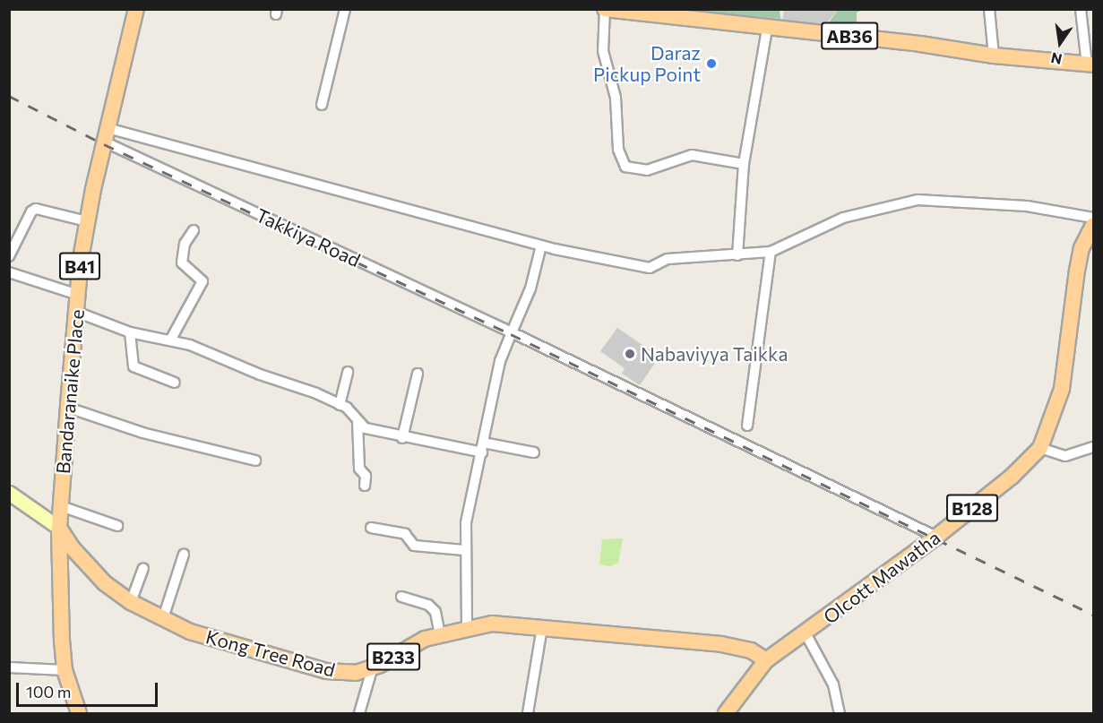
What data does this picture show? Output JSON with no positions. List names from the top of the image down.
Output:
{
  "streets": {
    "main road": [
      "AB36",
      "B41",
      "Bandaranaike Place",
      "B128",
      "Olcott Mawatha",
      "Kong Tree Road",
      "B233"
    ],
    "street": ["Takkiya Road"]
  },
  "crossings": [
    ["Takkiya Road", "Bandaranaike Place"],
    ["Takkiya Road", "Olcott Mawatha"],
    ["Bandaranaike Place", "Kong Tree Road"],
    ["Olcott Mawatha", "Kong Tree Road"]
  ],
  "places": ["Daraz Pickup Point", "Nabaviyya Taikka"],
  "scale_bar": "100 m",
  "north": "bottom"
}
